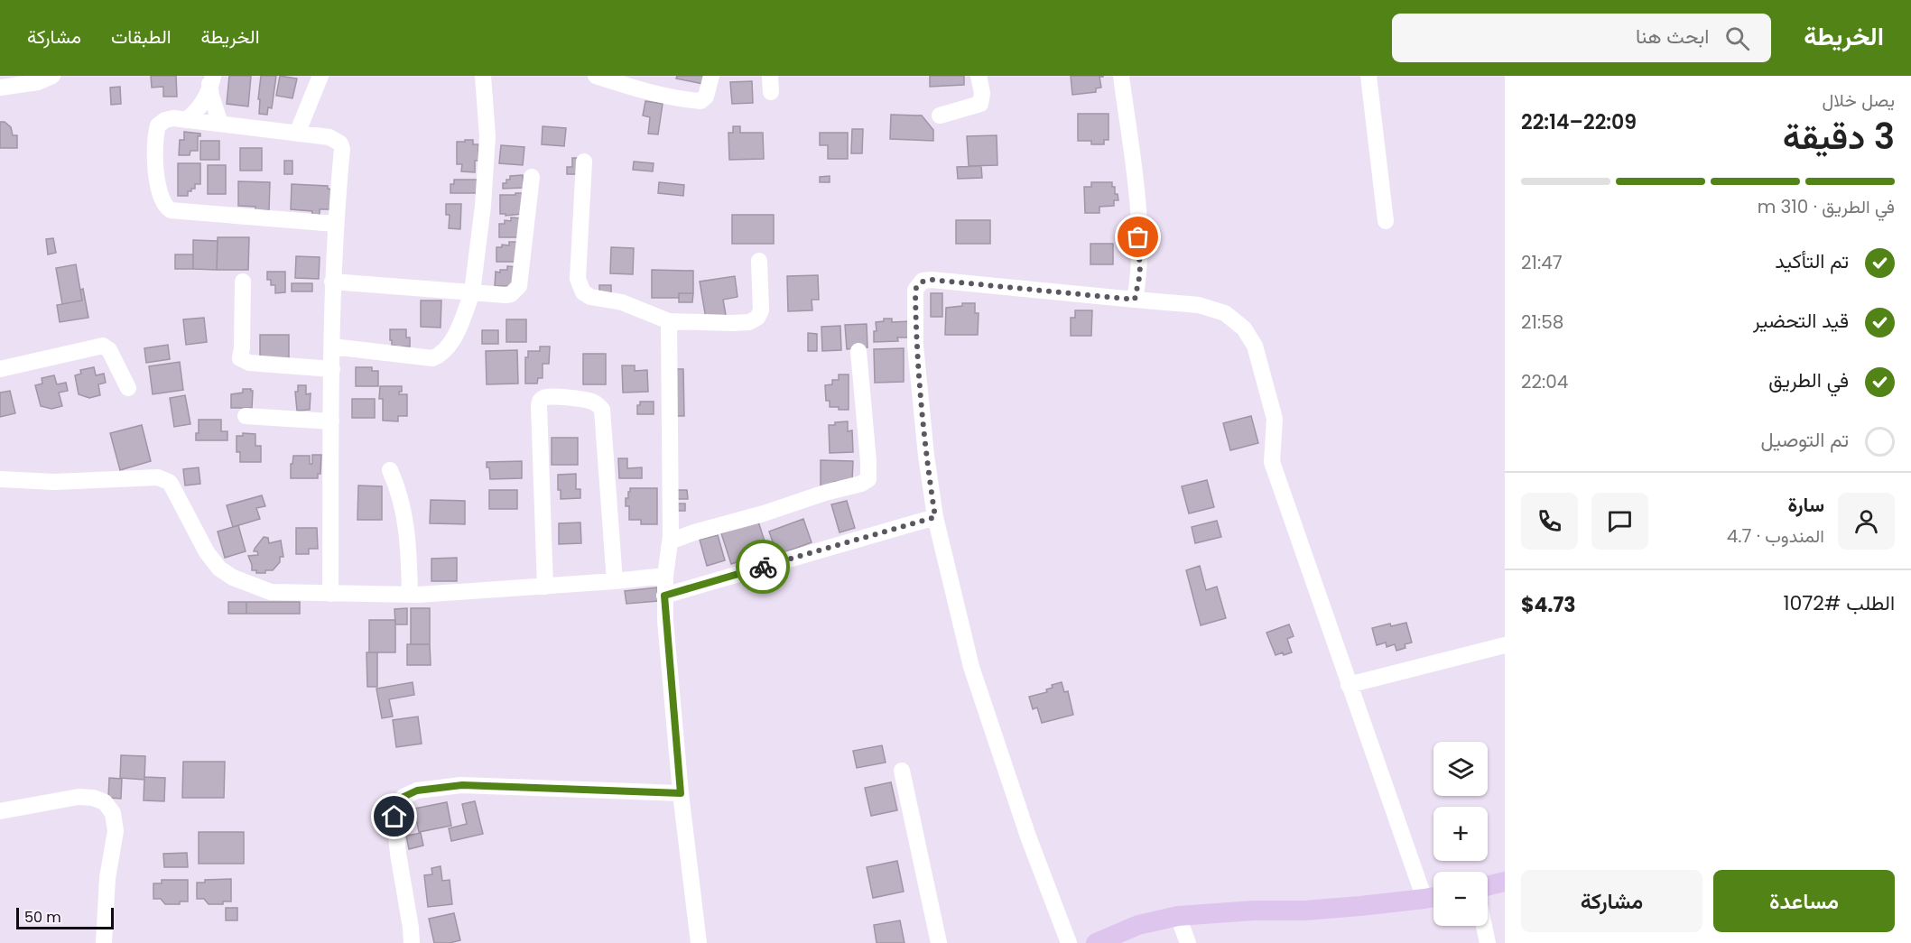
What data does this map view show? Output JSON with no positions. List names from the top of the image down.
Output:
{
  "scale_bar": "50 m",
  "page": {
    "header": "الخريطة",
    "search": "ابحث هنا",
    "nav": ["الخريطة", "الطبقات", "مشاركة"],
    "heading": ["3 دقيقة", "يصل خلال", "22:09–22:14"],
    "panel": [
      "سارة",
      "المندوب · 4.7",
      "الطلب #1072",
      "$4.73"
    ],
    "bar": "في الطريق · 310 m",
    "list": [
      ["تم التأكيد", "21:47"],
      ["قيد التحضير", "21:58"],
      ["في الطريق", "22:04"],
      "تم التوصيل"
    ],
    "map_buttons": ["+", "−"],
    "buttons": ["مساعدة", "مشاركة"],
    "scale": "50 m"
  }
}
